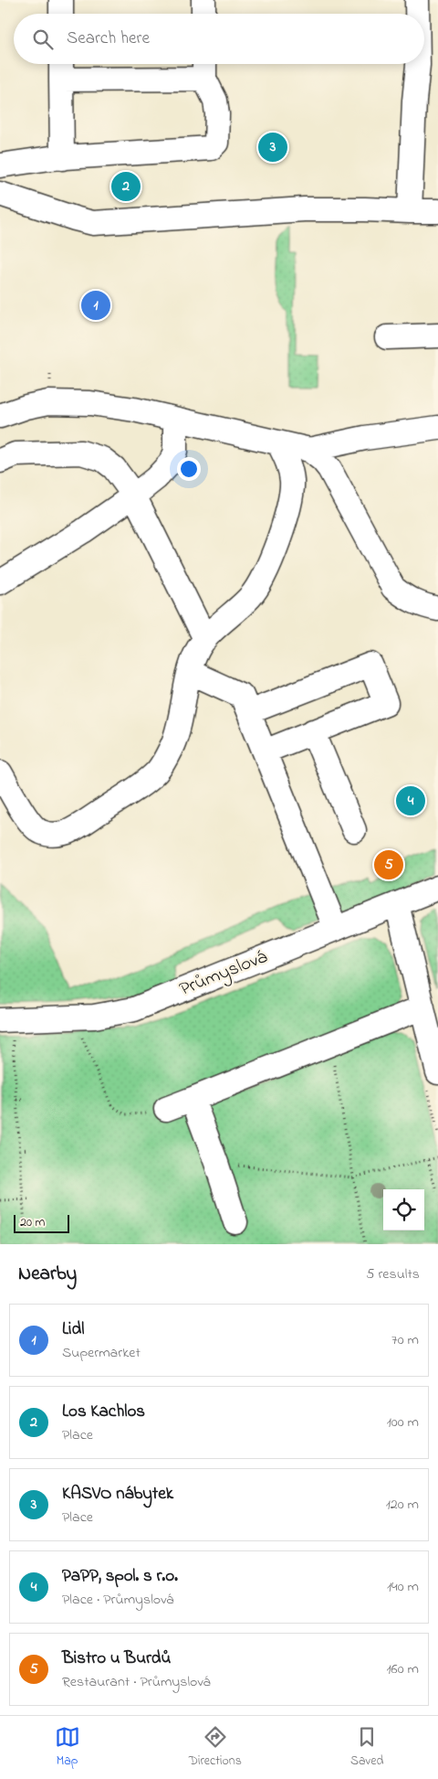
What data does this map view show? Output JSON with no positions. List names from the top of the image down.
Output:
{
  "streets": {
    "street": ["Průmyslová"]
  },
  "scale_bar": "20 m",
  "page": {
    "search": "Search here",
    "pins": [
      "3",
      "2",
      "1",
      "4",
      "5"
    ],
    "scale": "20 m",
    "heading": ["Nearby", "5 results"],
    "list": [
      {
        "mark": "1",
        "name": "Lidl",
        "note": "Supermarket",
        "value": "70 m"
      },
      {
        "mark": "2",
        "name": "Los Kachlos",
        "note": "Place",
        "value": "100 m"
      },
      {
        "mark": "3",
        "name": "KASVO nábytek",
        "note": "Place",
        "value": "120 m"
      },
      {
        "mark": "4",
        "name": "PaPP, spol. s r.o.",
        "note": "Place · Průmyslová",
        "value": "140 m"
      },
      {
        "mark": "5",
        "name": "Bistro u Burdů",
        "note": "Restaurant · Průmyslová",
        "value": "160 m"
      }
    ],
    "nav": ["Map", "Directions", "Saved"]
  }
}
